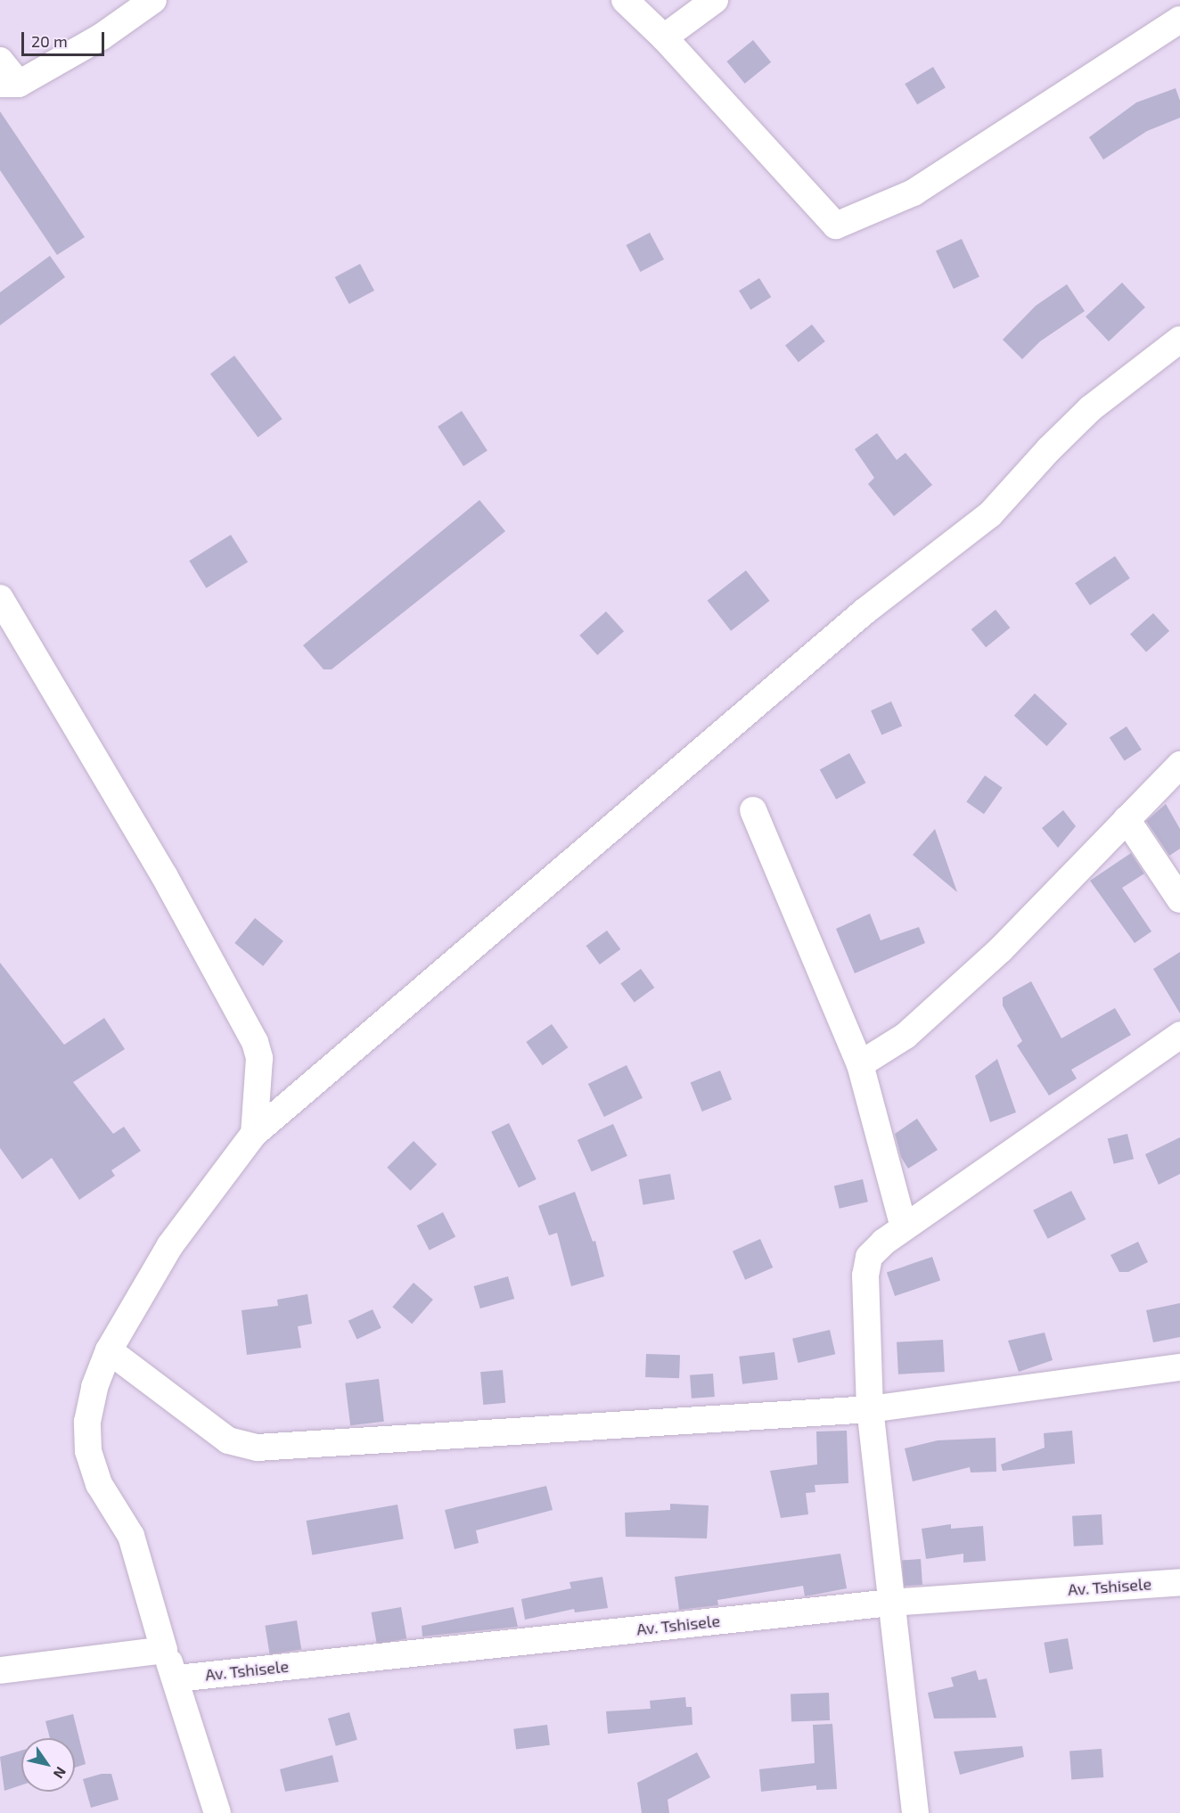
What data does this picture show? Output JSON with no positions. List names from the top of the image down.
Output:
{
  "streets": {
    "street": ["Av. Tshisele"]
  },
  "scale_bar": "20 m",
  "north": "bottom right"
}
